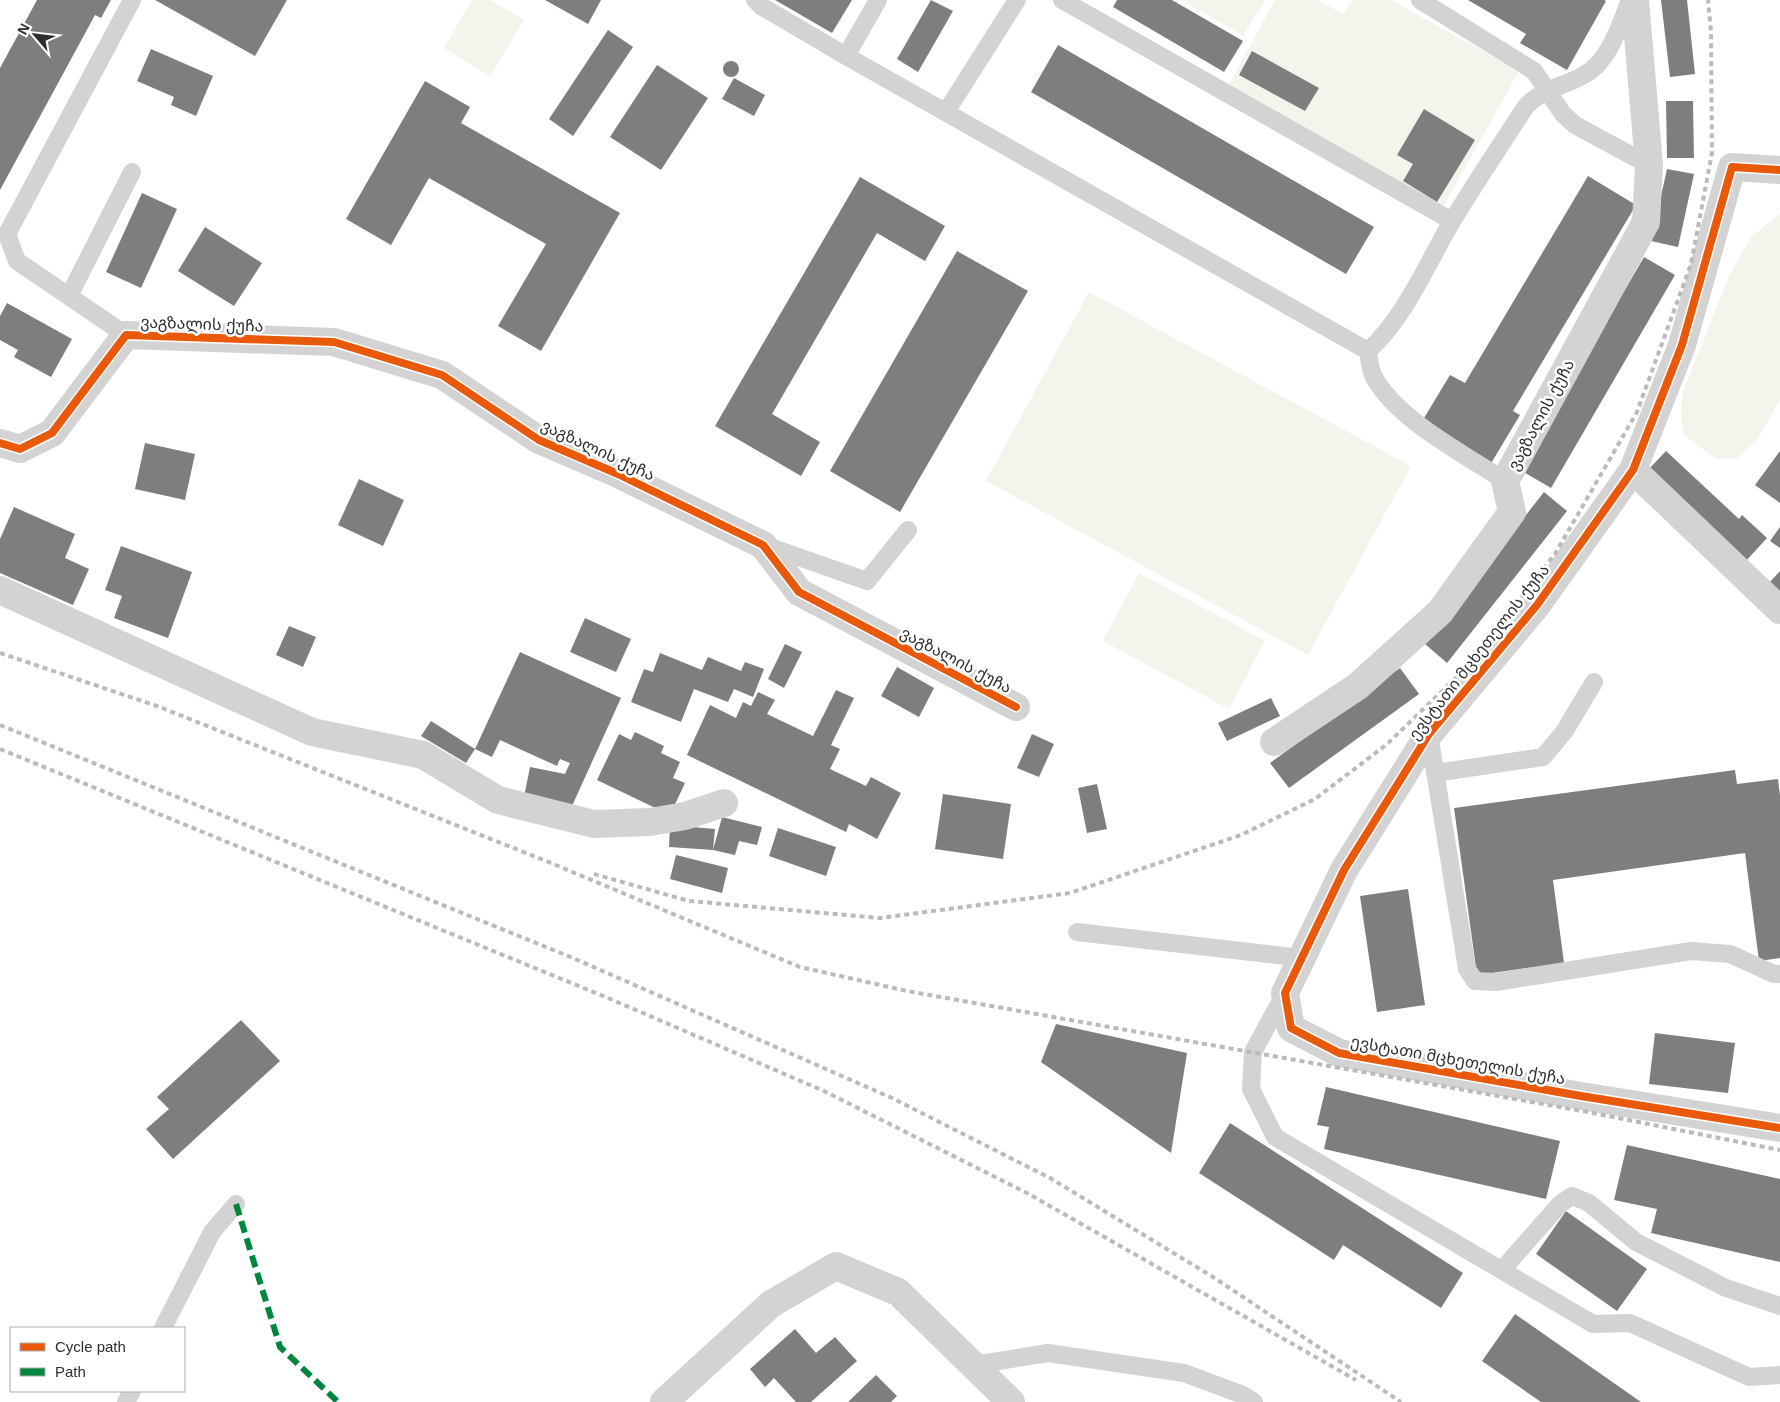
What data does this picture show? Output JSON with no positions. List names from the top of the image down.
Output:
{
  "streets": {
    "street": ["ვაგზალის ქუჩა", "ევსტათი მცხეთელის ქუჩა"]
  },
  "legend": ["Cycle path", "Path"],
  "north": "top left"
}
